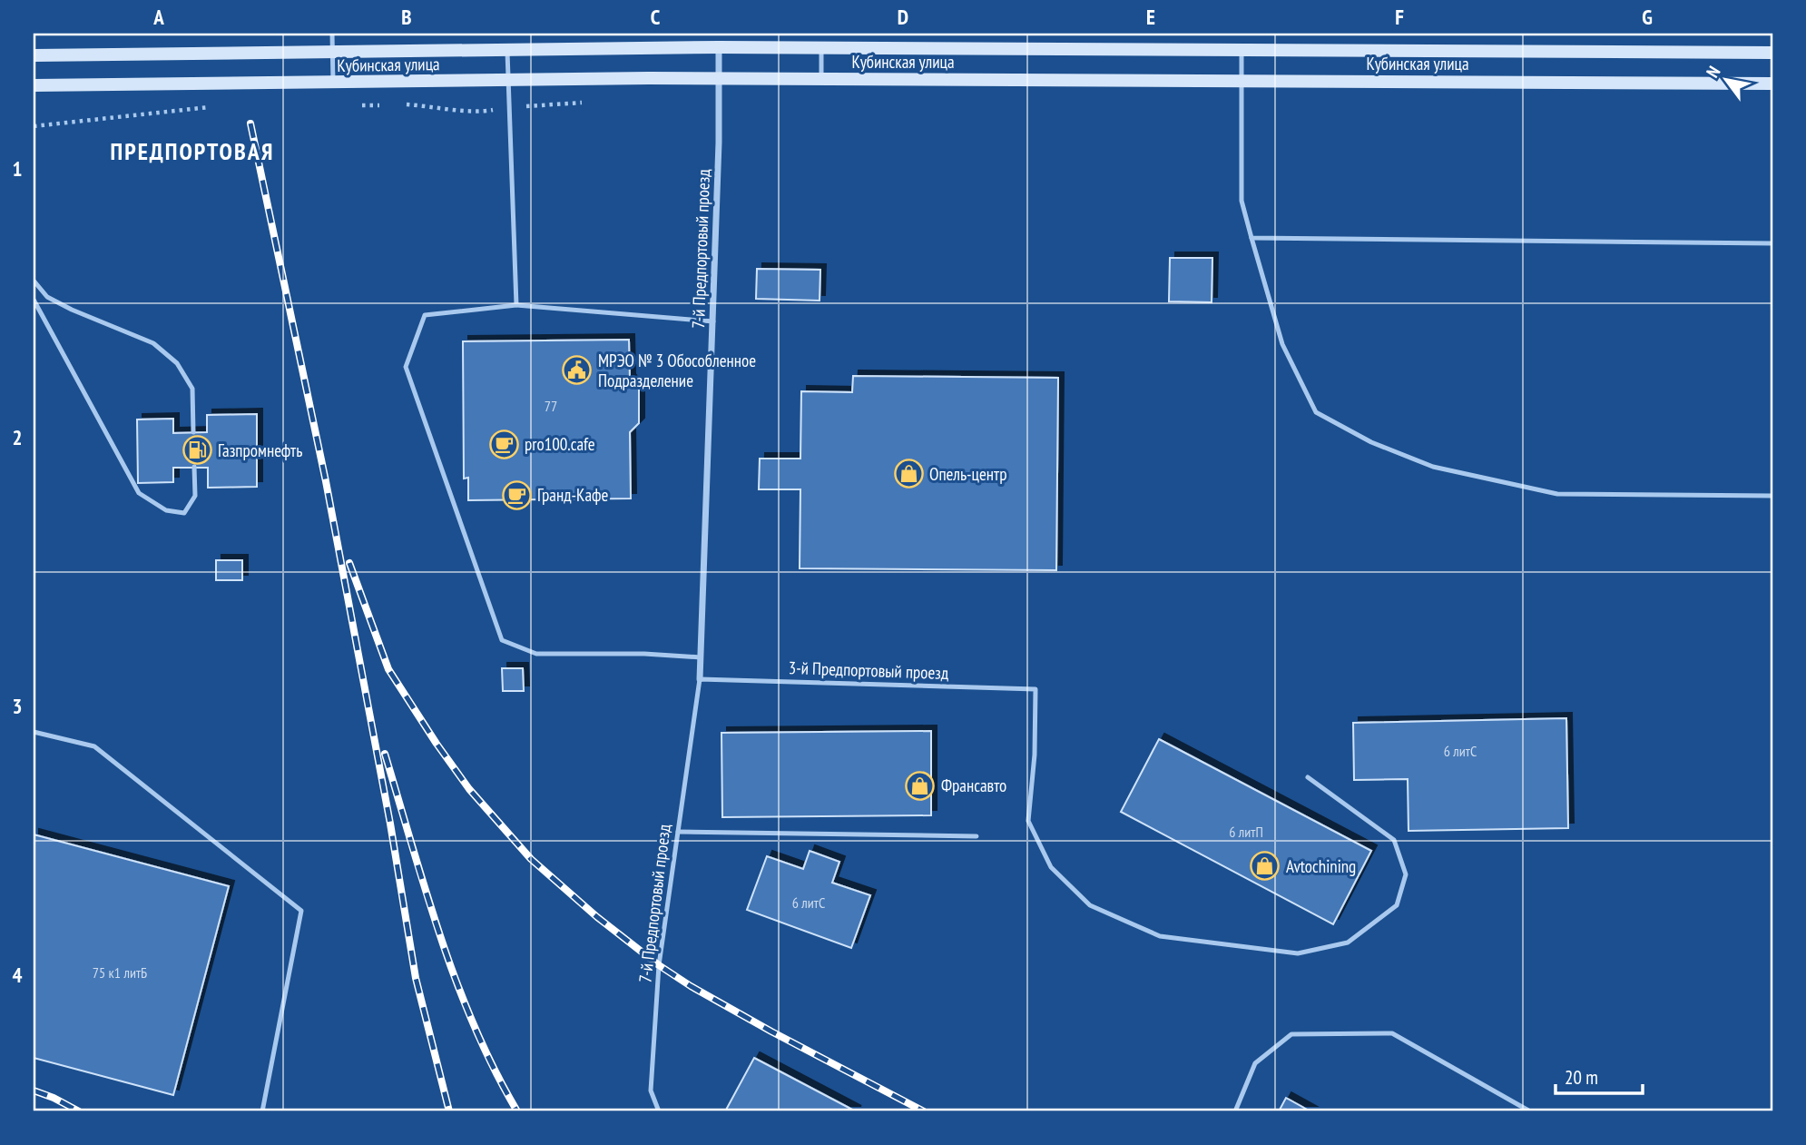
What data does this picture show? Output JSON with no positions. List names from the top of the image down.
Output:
{
  "streets": {
    "main road": ["Кубинская улица"],
    "street": ["7-й Предпортовый проезд"],
    "lane": ["3-й Предпортовый проезд"]
  },
  "crossings": [
    ["Кубинская улица", "7-й Предпортовый проезд"],
    ["7-й Предпортовый проезд", "3-й Предпортовый проезд"]
  ],
  "districts": ["ПРЕДПОРТОВАЯ"],
  "places": {
    "public building": ["МРЭО № 3 Обособленное Подразделение"],
    "cafe": ["pro100.cafe", "Гранд-Кафе"],
    "fuel station": ["Газпромнефть"],
    "shop": ["Опель-центр", "Франсавто", "Avtochining"]
  },
  "house_numbers": [
    "77",
    "6 литС",
    "6 литП",
    "6 литС",
    "75 к1 литБ"
  ],
  "scale_bar": "20 m",
  "north": "top left",
  "grid": {
    "columns": [
      "A",
      "B",
      "C",
      "D",
      "E",
      "F",
      "G"
    ],
    "rows": [
      "1",
      "2",
      "3",
      "4"
    ]
  }
}
